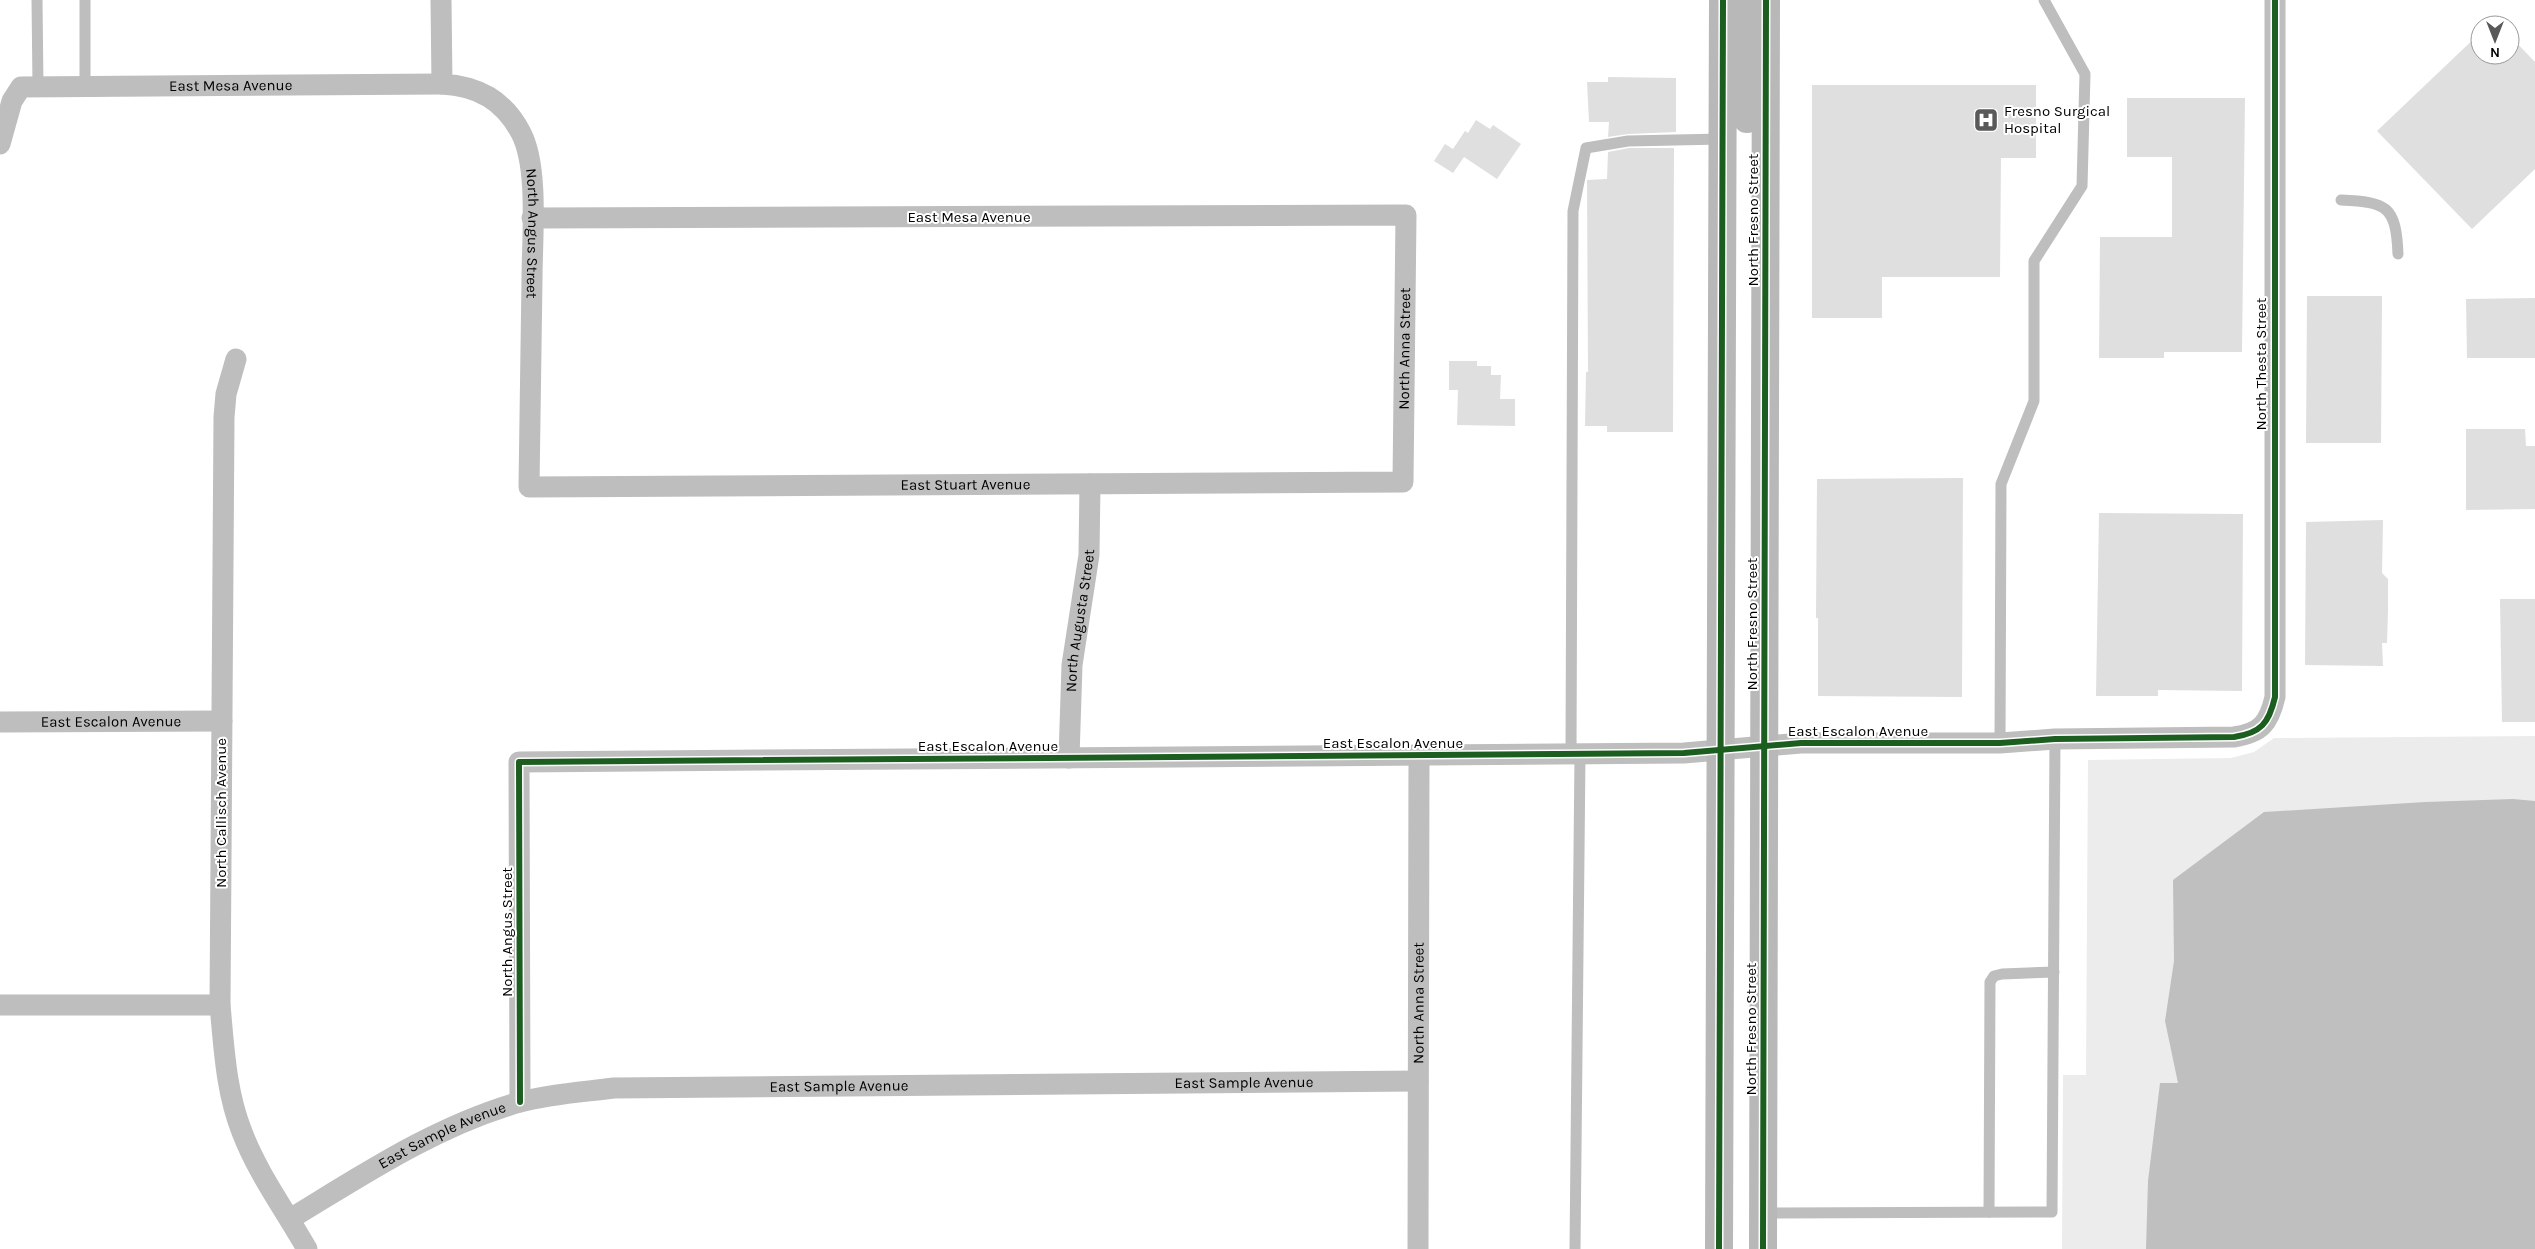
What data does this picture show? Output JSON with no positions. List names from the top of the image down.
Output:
{
  "streets": {
    "main road": ["North Fresno Street"],
    "street": [
      "East Mesa Avenue",
      "North Angus Street",
      "North Anna Street",
      "North Thesta Street",
      "East Stuart Avenue",
      "North Augusta Street",
      "East Escalon Avenue",
      "North Callisch Avenue",
      "East Sample Avenue"
    ]
  },
  "crossings": [
    ["East Mesa Avenue", "North Angus Street"],
    ["East Mesa Avenue", "North Anna Street"],
    ["North Fresno Street", "East Escalon Avenue"],
    ["North Angus Street", "East Stuart Avenue"],
    ["North Angus Street", "East Escalon Avenue"],
    ["North Angus Street", "East Sample Avenue"],
    ["North Anna Street", "East Stuart Avenue"],
    ["North Anna Street", "East Escalon Avenue"],
    ["North Anna Street", "East Sample Avenue"],
    ["North Thesta Street", "East Escalon Avenue"],
    ["East Stuart Avenue", "North Augusta Street"],
    ["North Augusta Street", "East Escalon Avenue"],
    ["East Escalon Avenue", "North Callisch Avenue"],
    ["North Callisch Avenue", "East Sample Avenue"]
  ],
  "places": {
    "hospital": ["Fresno Surgical Hospital"]
  },
  "north": "bottom"
}
